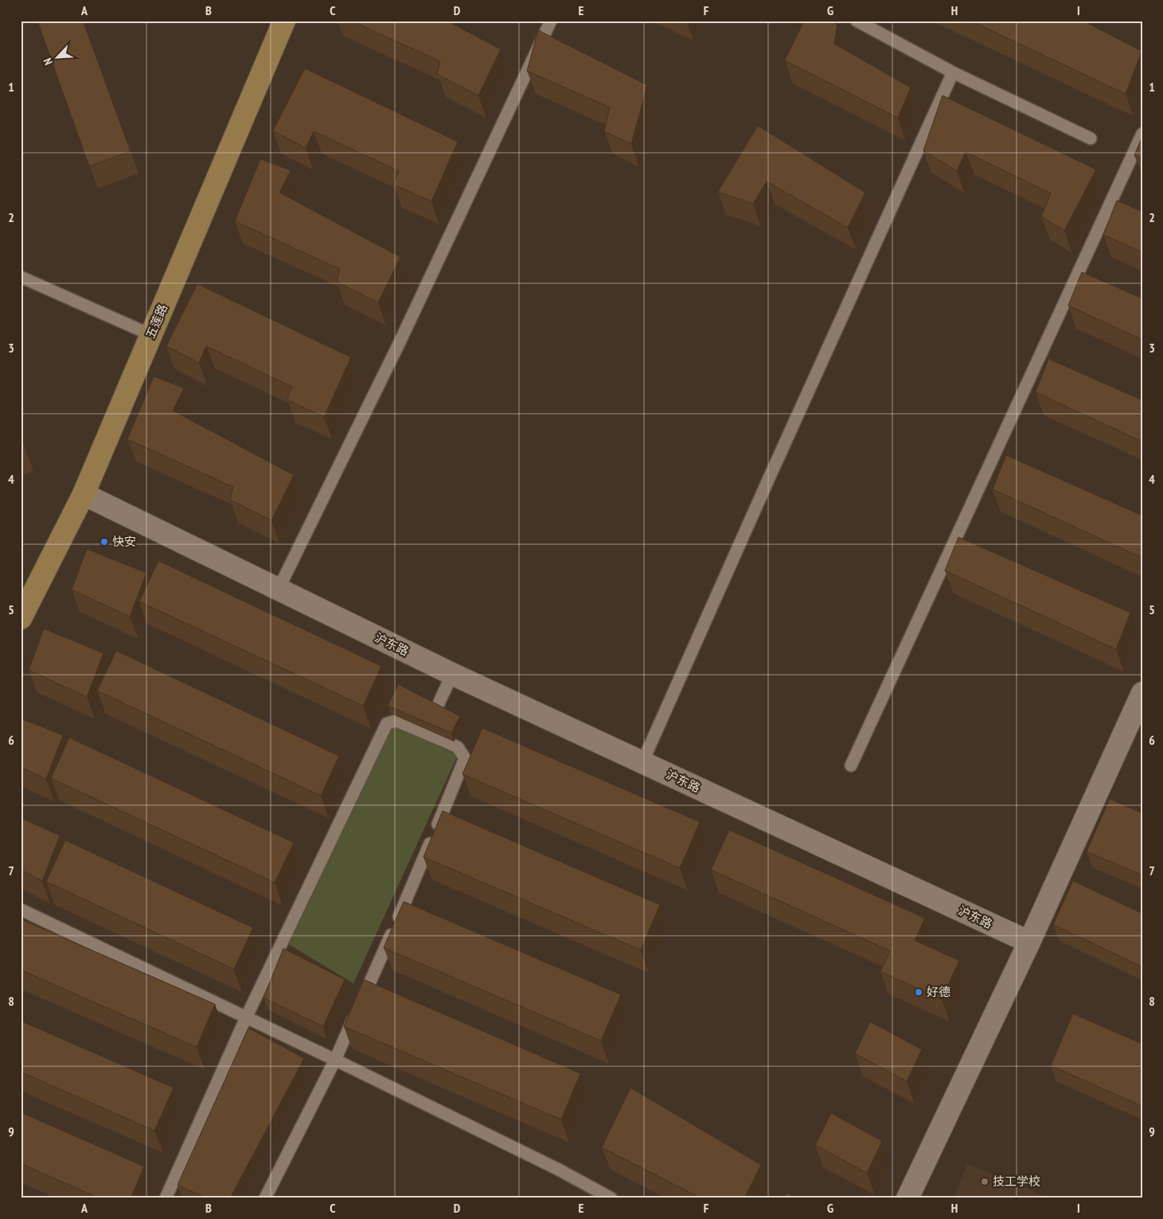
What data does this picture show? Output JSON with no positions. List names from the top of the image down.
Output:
{
  "streets": {
    "street": ["五莲路", "沪东路"]
  },
  "crossings": [
    ["五莲路", "沪东路"]
  ],
  "places": ["快安", "好德", "技工学校"],
  "north": "bottom left",
  "grid": {
    "columns": [
      "A",
      "B",
      "C",
      "D",
      "E",
      "F",
      "G",
      "H",
      "I"
    ],
    "rows": [
      "1",
      "2",
      "3",
      "4",
      "5",
      "6",
      "7",
      "8",
      "9"
    ]
  }
}
